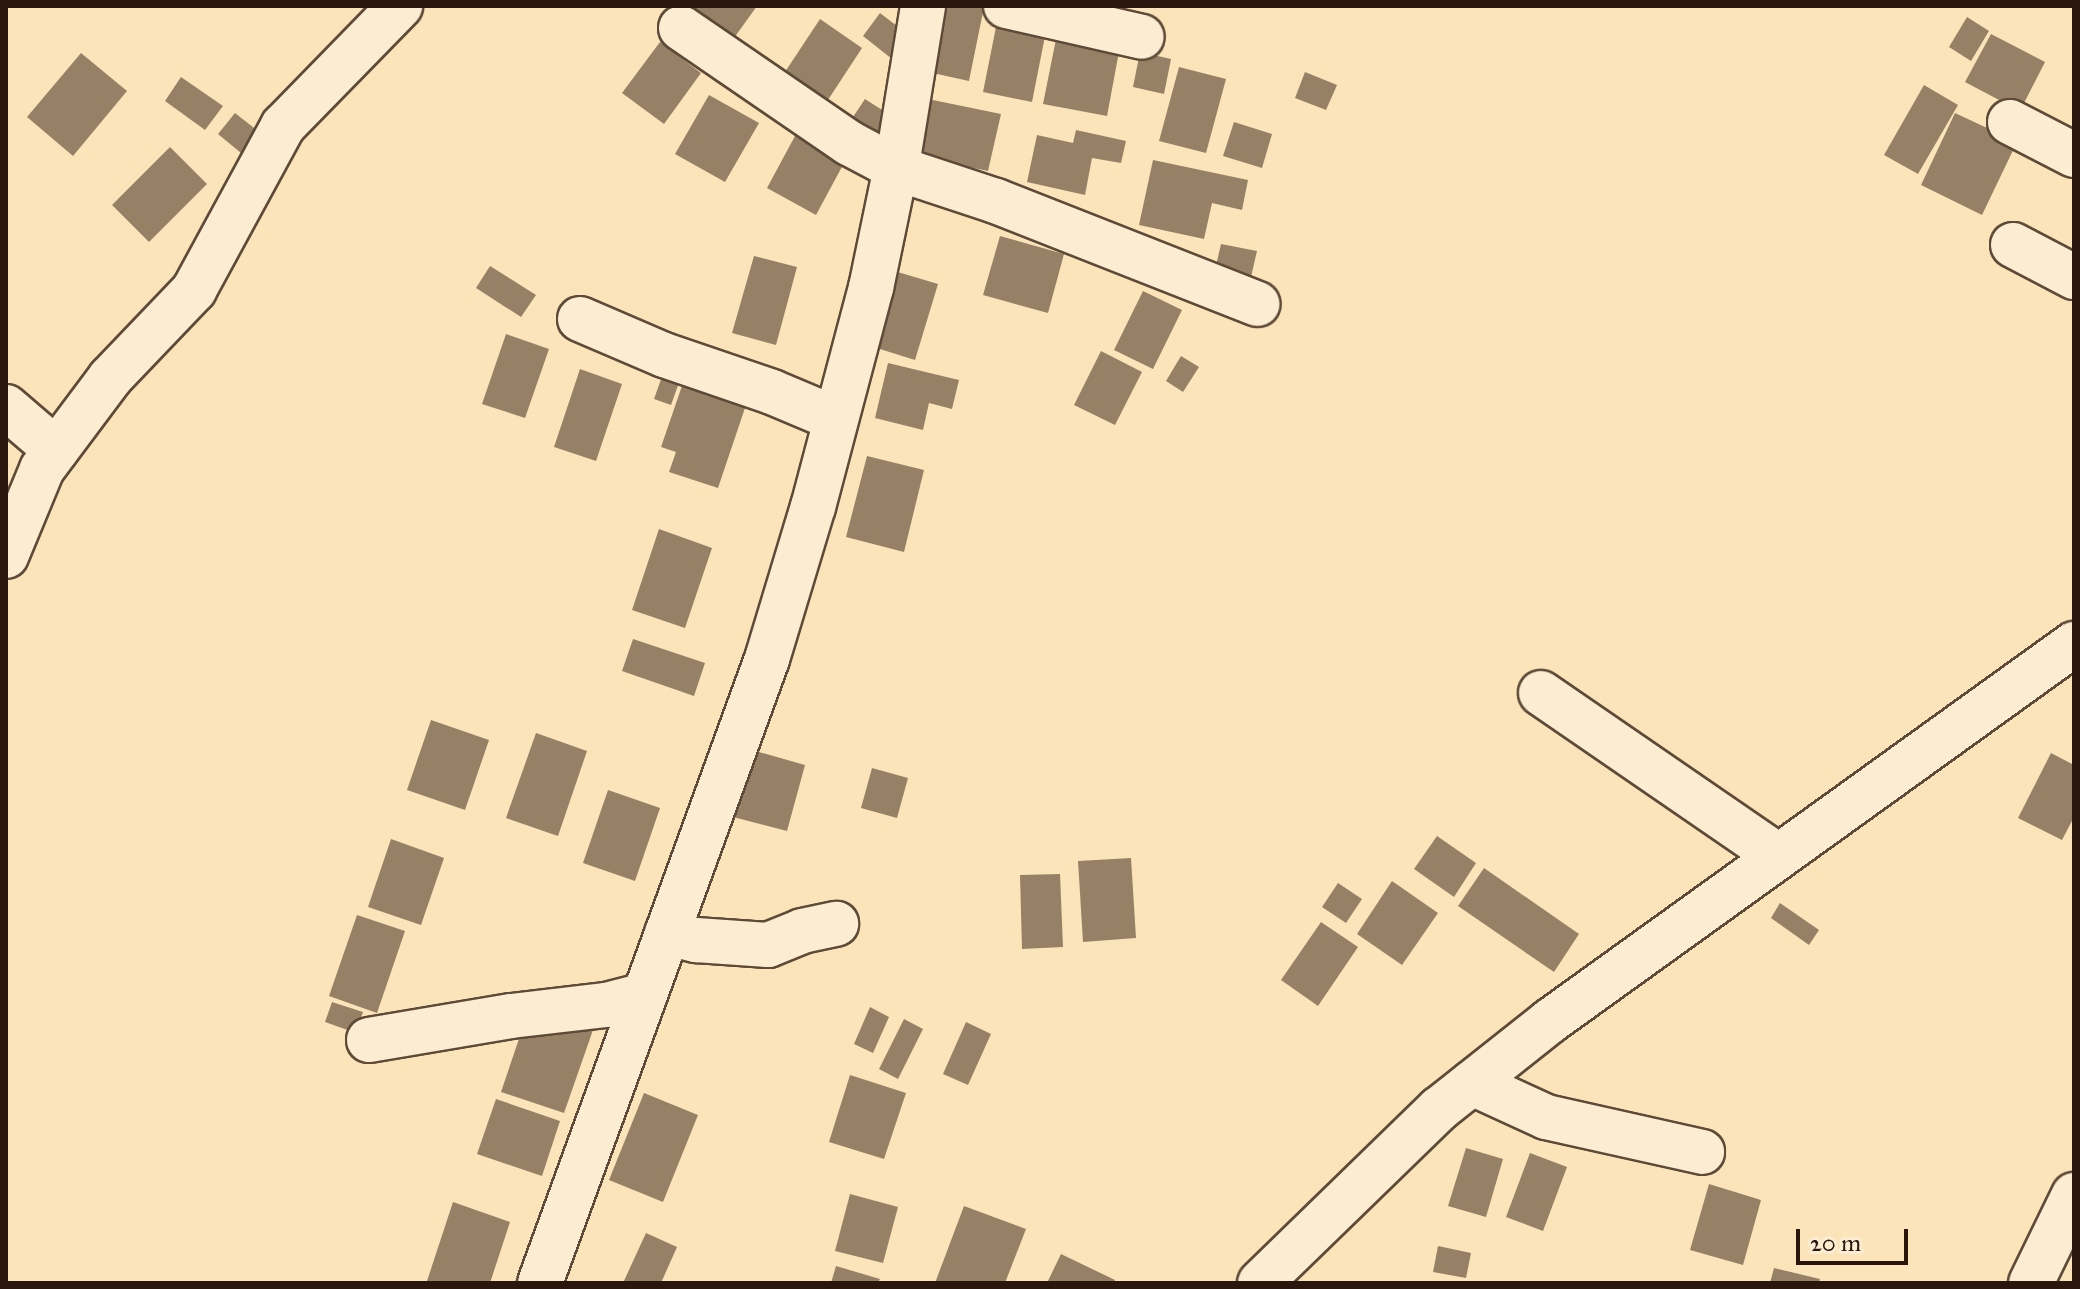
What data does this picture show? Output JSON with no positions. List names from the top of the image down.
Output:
{
  "scale_bar": "20 m"
}
